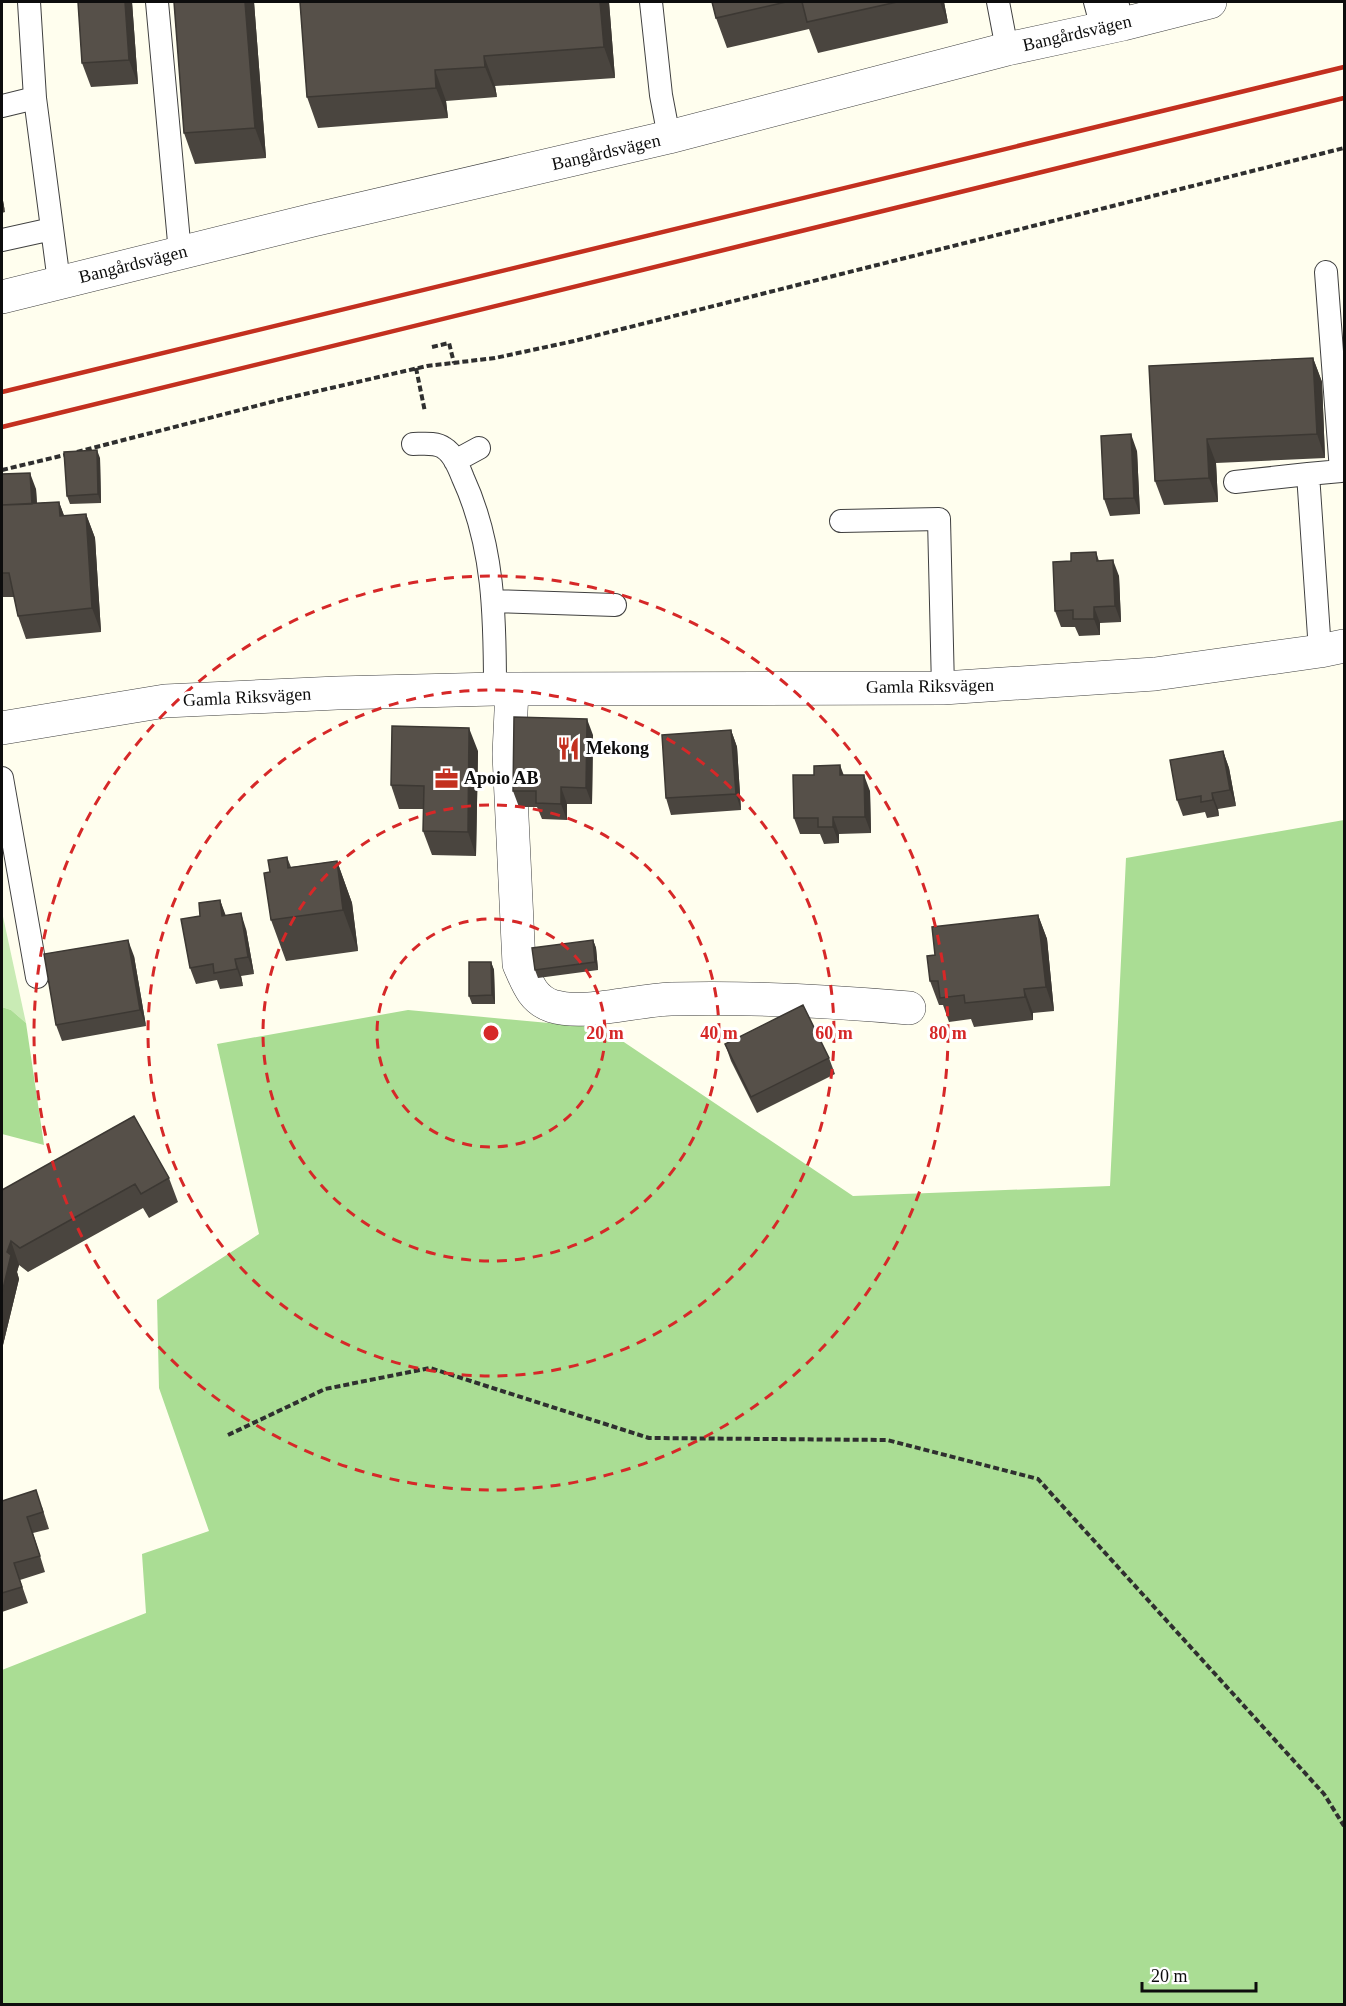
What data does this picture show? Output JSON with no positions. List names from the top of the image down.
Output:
{
  "streets": {
    "street": ["Bangårdsvägen", "Gamla Riksvägen"]
  },
  "places": {
    "restaurant": ["Mekong"],
    "office": ["Apoio AB"]
  },
  "scale_bar": "20 m",
  "rings": [
    "20 m",
    "40 m",
    "60 m",
    "80 m"
  ]
}
